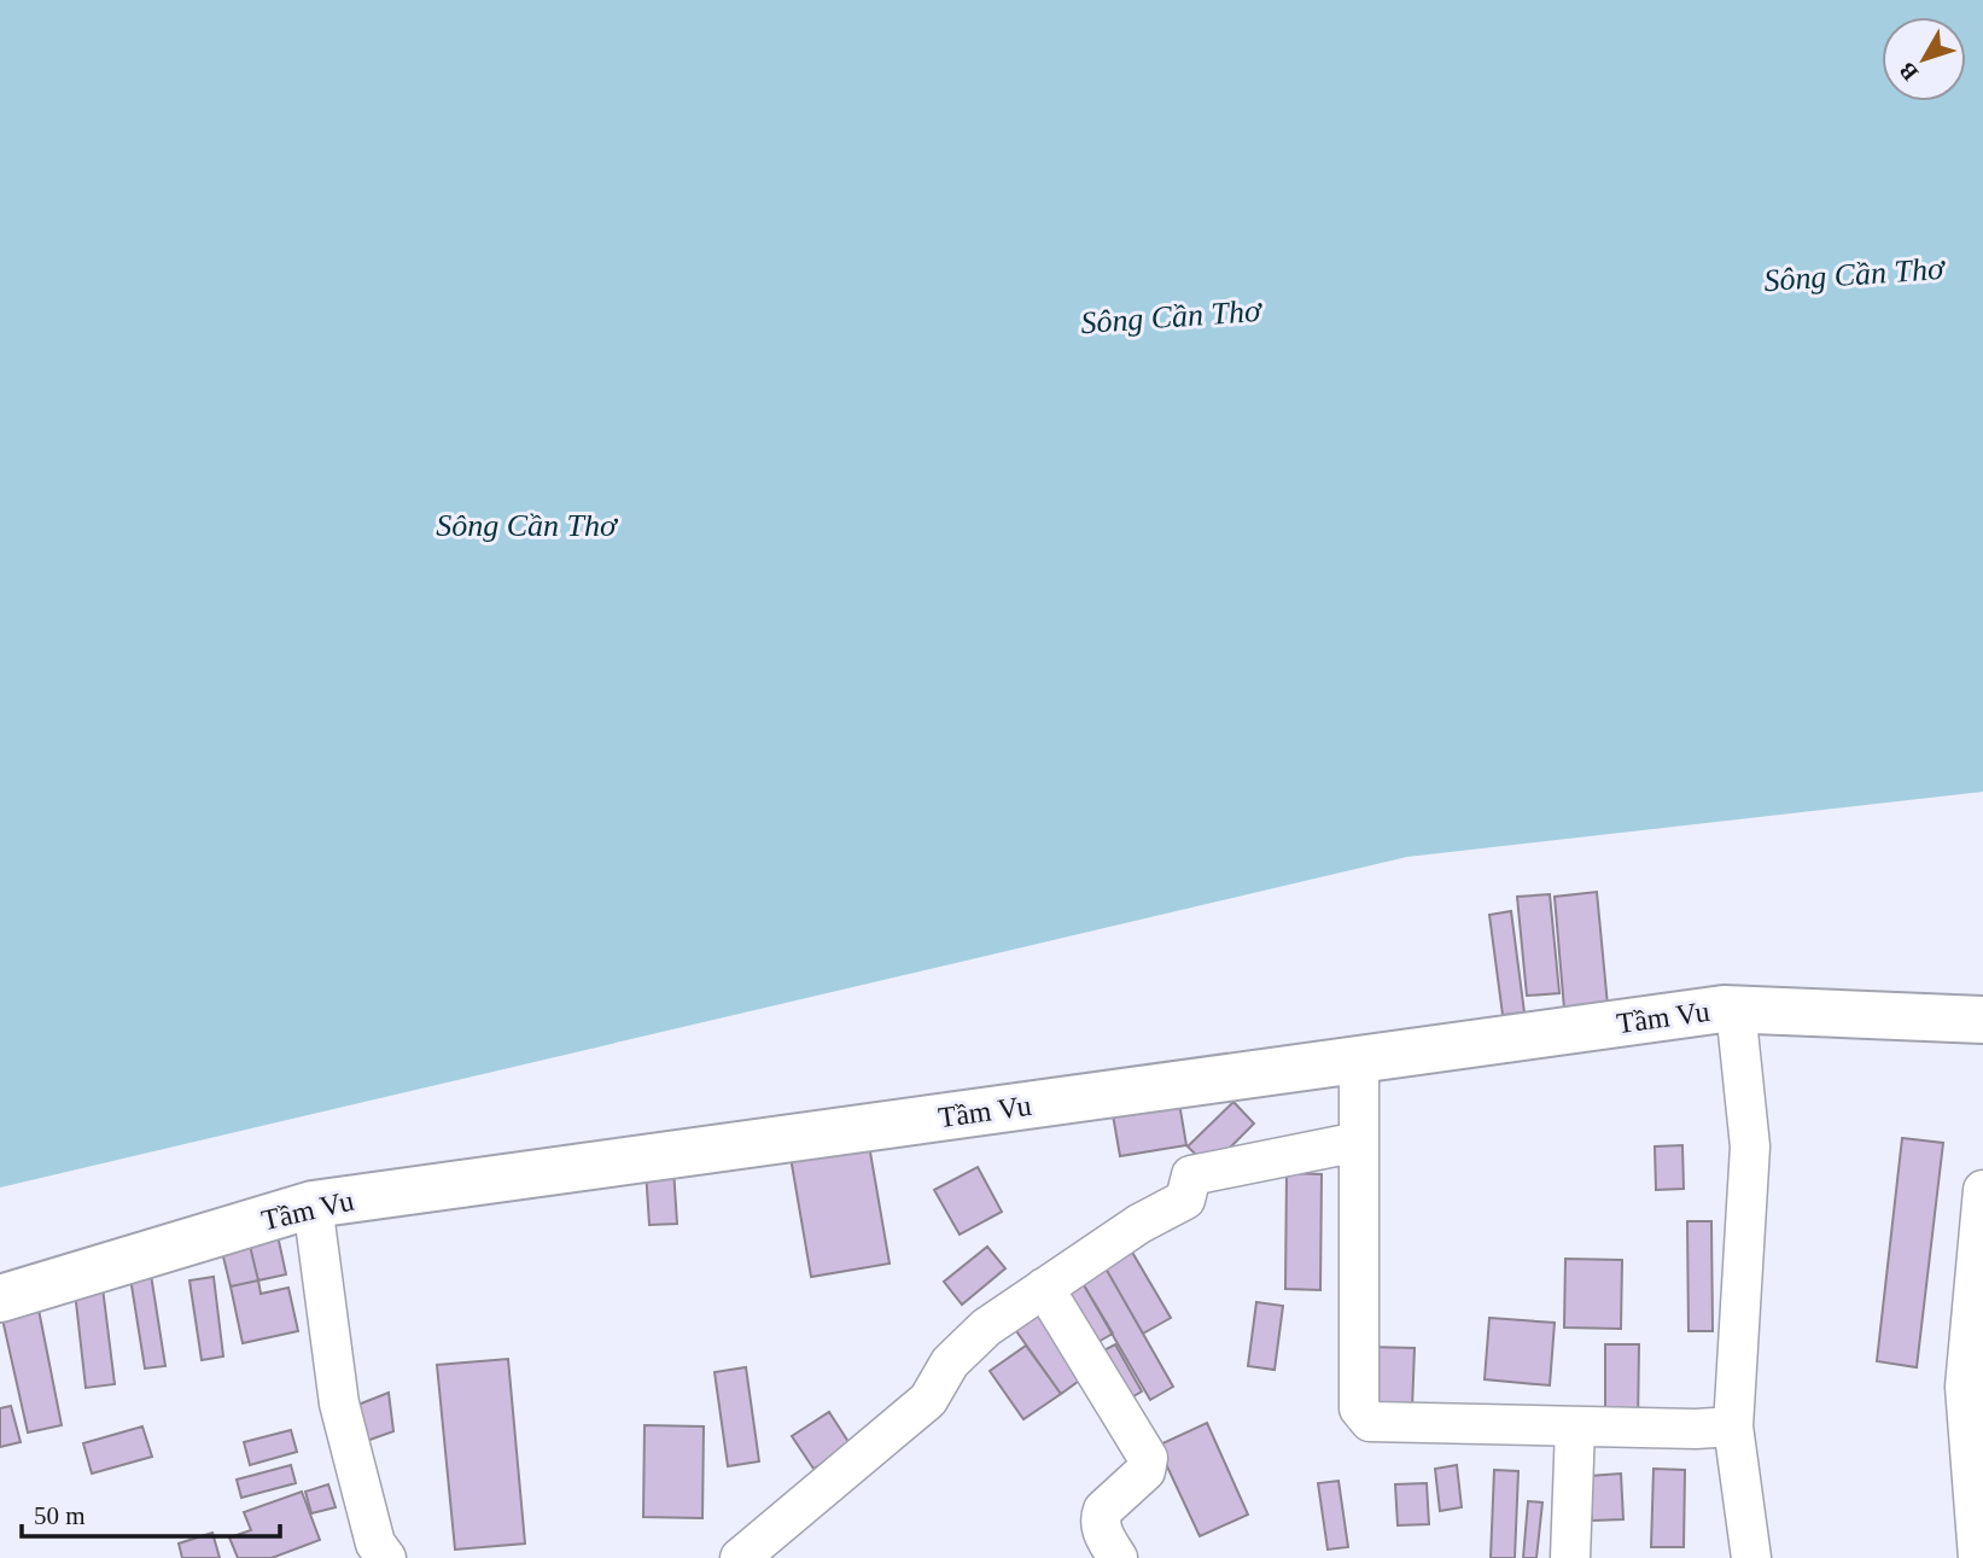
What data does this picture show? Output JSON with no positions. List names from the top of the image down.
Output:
{
  "streets": {
    "street": ["Tầm Vu"]
  },
  "water": ["Sông Cần Thơ"],
  "scale_bar": "50 m",
  "north": "bottom left"
}
